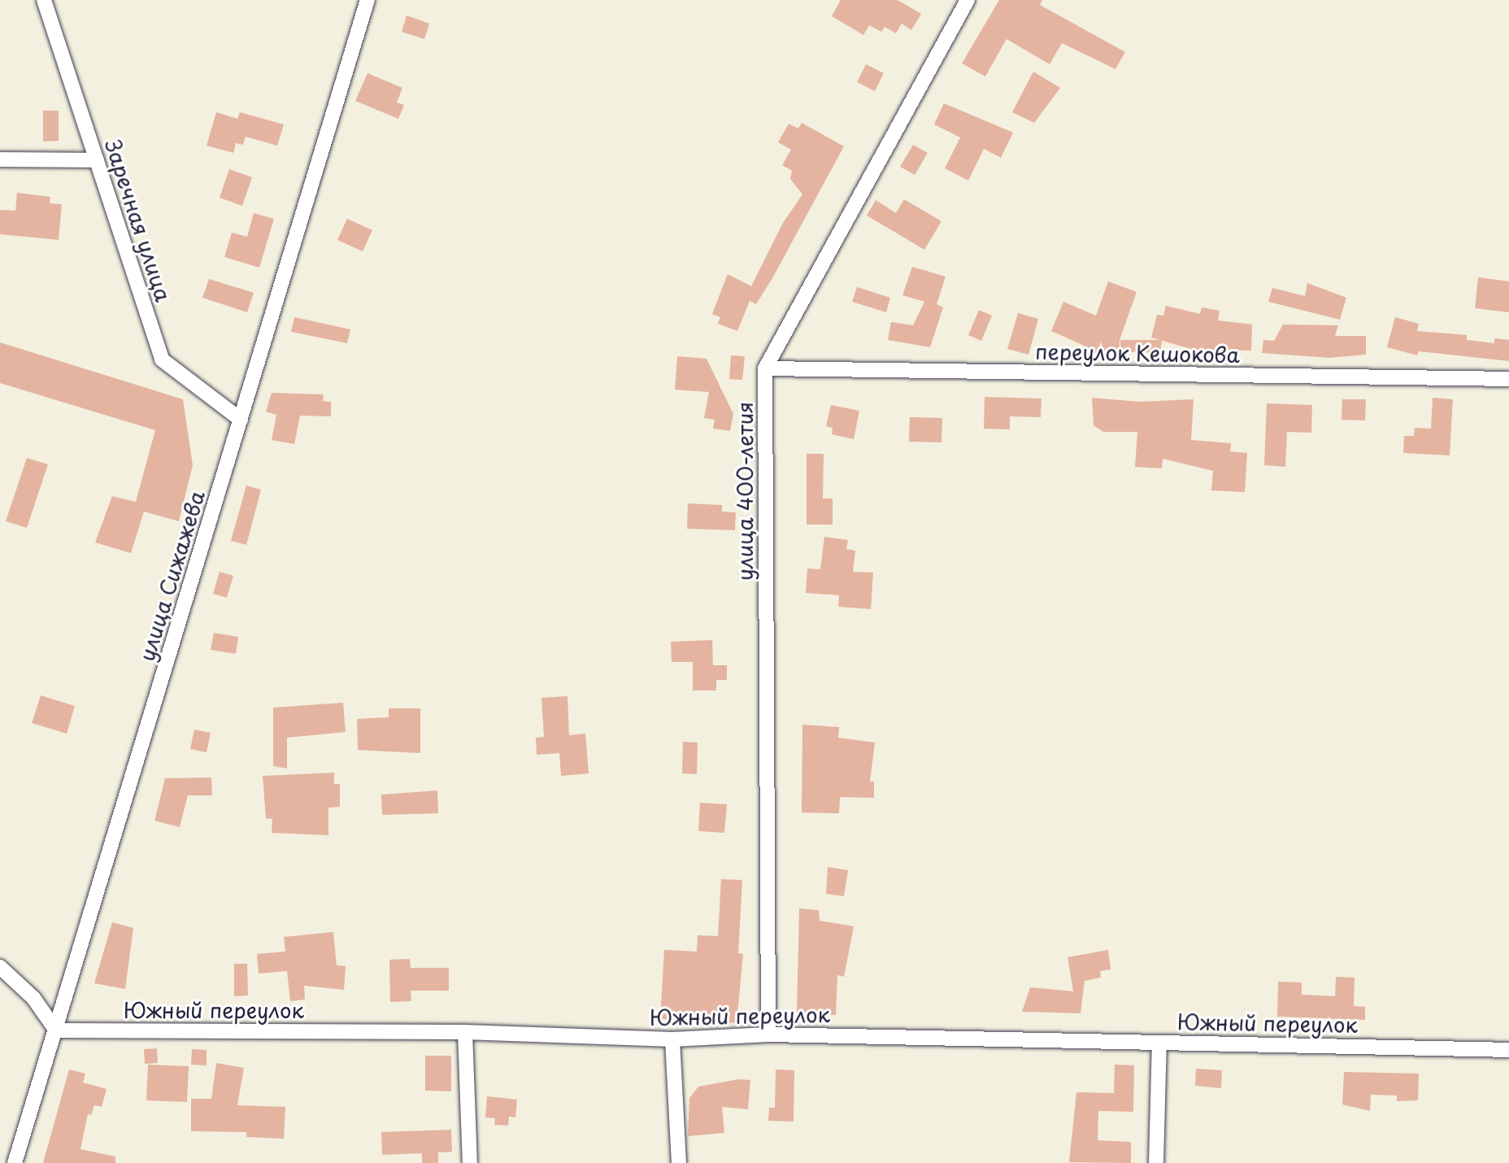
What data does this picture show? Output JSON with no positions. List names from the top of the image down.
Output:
{
  "streets": {
    "street": [
      "Заречная улица",
      "переулок Кешокова",
      "улица 400-летия",
      "улица Сижажева",
      "Южный переулок"
    ]
  },
  "crossings": [
    ["Заречная улица", "улица Сижажева"],
    ["переулок Кешокова", "улица 400-летия"],
    ["улица 400-летия", "Южный переулок"],
    ["улица Сижажева", "Южный переулок"]
  ]
}
